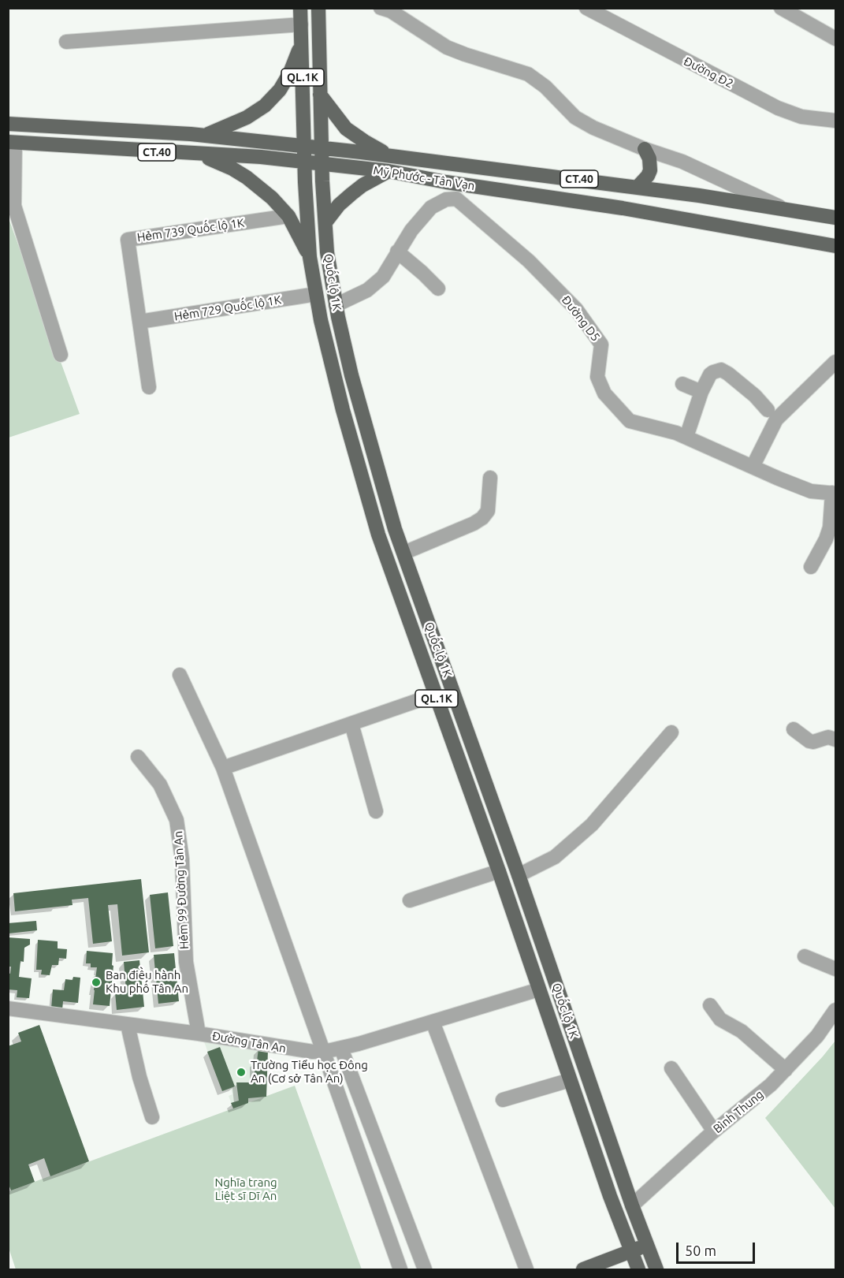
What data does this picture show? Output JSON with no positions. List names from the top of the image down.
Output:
{
  "streets": {
    "main road": [
      "QL.1K",
      "CT.40",
      "Mỹ Phước - Tân Vạn",
      "Quốc lộ 1K"
    ],
    "street": [
      "Đường Đ2",
      "Hẻm 739 Quốc lộ 1K",
      "Hẻm 729 Quốc lộ 1K",
      "Đường D5",
      "Hẻm 99 Đường Tân An",
      "Đường Tân An",
      "Bình Thung"
    ]
  },
  "crossings": [
    ["Mỹ Phước - Tân Vạn", "Quốc lộ 1K"],
    ["Hẻm 739 Quốc lộ 1K", "Hẻm 729 Quốc lộ 1K"],
    ["Quốc lộ 1K", "Hẻm 729 Quốc lộ 1K"],
    ["Quốc lộ 1K", "Đường Tân An"],
    ["Quốc lộ 1K", "Bình Thung"],
    ["Hẻm 99 Đường Tân An", "Đường Tân An"]
  ],
  "parks": ["Nghĩa trang Liệt sĩ Dĩ An"],
  "places": ["Ban điều hành Khu phố Tân An", "Trường Tiểu học Đông An (Cơ sở Tân An)"],
  "scale_bar": "50 m"
}
